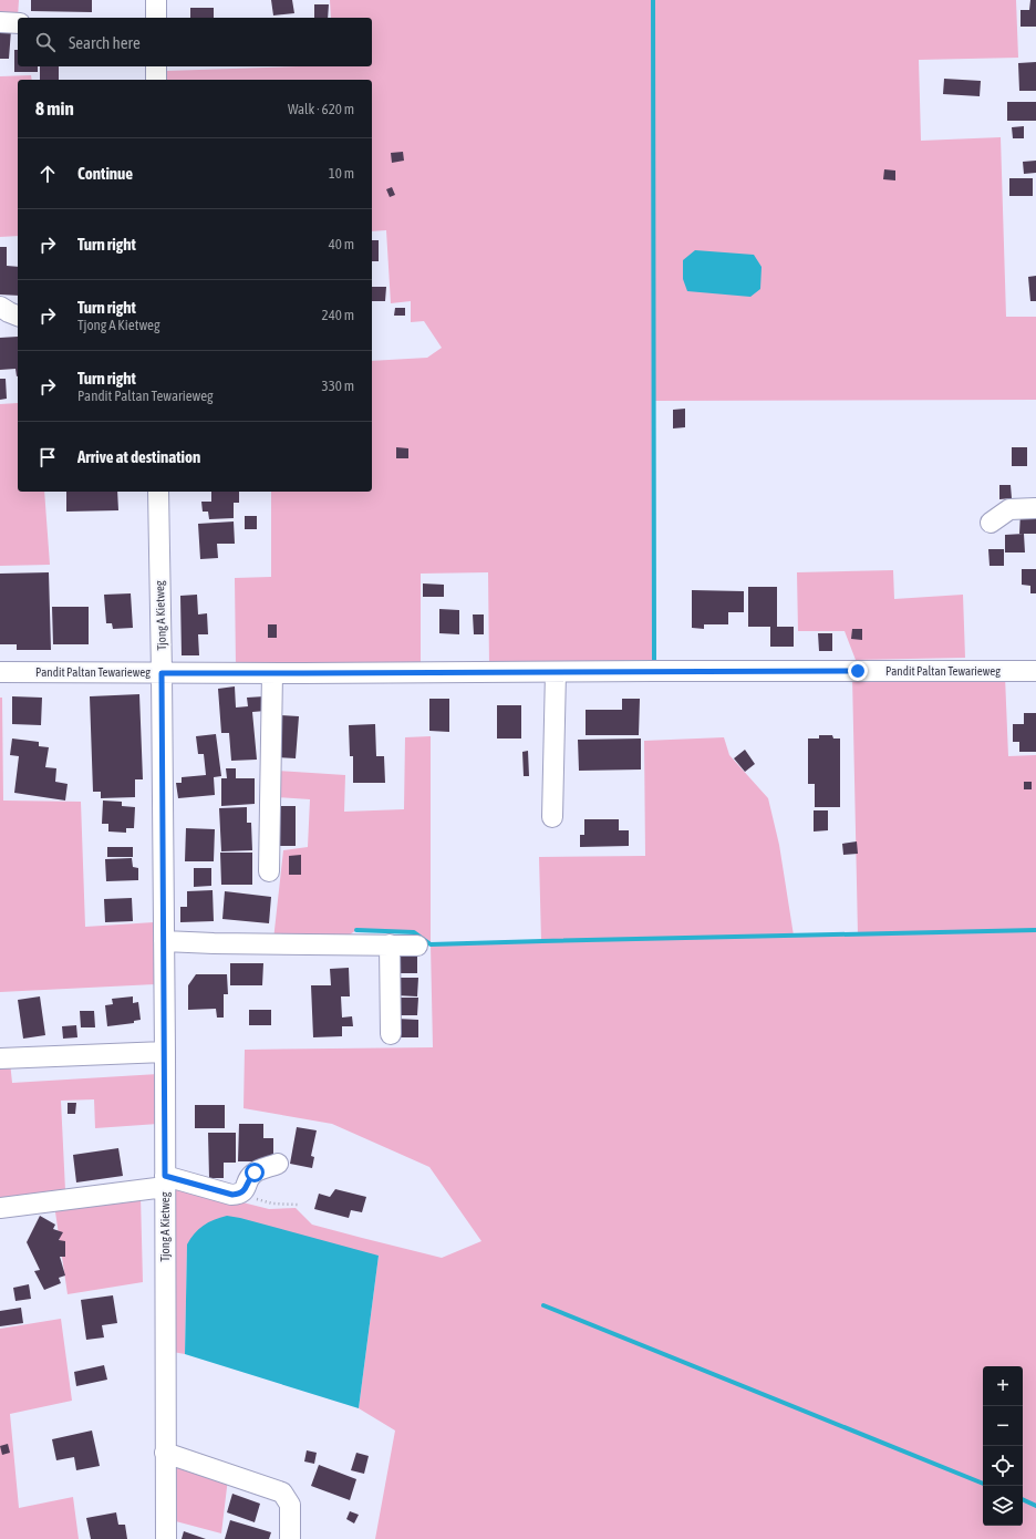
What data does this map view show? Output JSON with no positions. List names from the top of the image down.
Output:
{
  "streets": {
    "street": ["Tjong A Kietweg", "Pandit Paltan Tewarieweg"]
  },
  "crossings": [
    ["Tjong A Kietweg", "Pandit Paltan Tewarieweg"]
  ],
  "page": {
    "search": "Search here",
    "heading": ["8 min", "Walk · 620 m"],
    "list": [
      ["Continue", "10 m"],
      ["Turn right", "40 m"],
      ["Turn right", "Tjong A Kietweg", "240 m"],
      ["Turn right", "Pandit Paltan Tewarieweg", "330 m"],
      "Arrive at destination"
    ],
    "map_buttons": ["+", "−"]
  }
}
